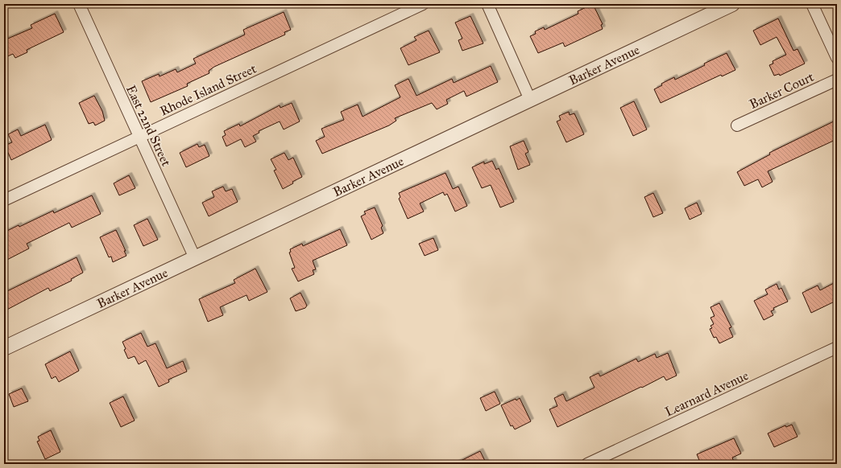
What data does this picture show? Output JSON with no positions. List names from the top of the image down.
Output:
{
  "streets": {
    "street": [
      "Barker Avenue",
      "Rhode Island Street",
      "Barker Court",
      "East 22nd Street",
      "Learnard Avenue"
    ]
  },
  "crossings": [
    ["Barker Avenue", "East 22nd Street"],
    ["Rhode Island Street", "East 22nd Street"]
  ]
}
